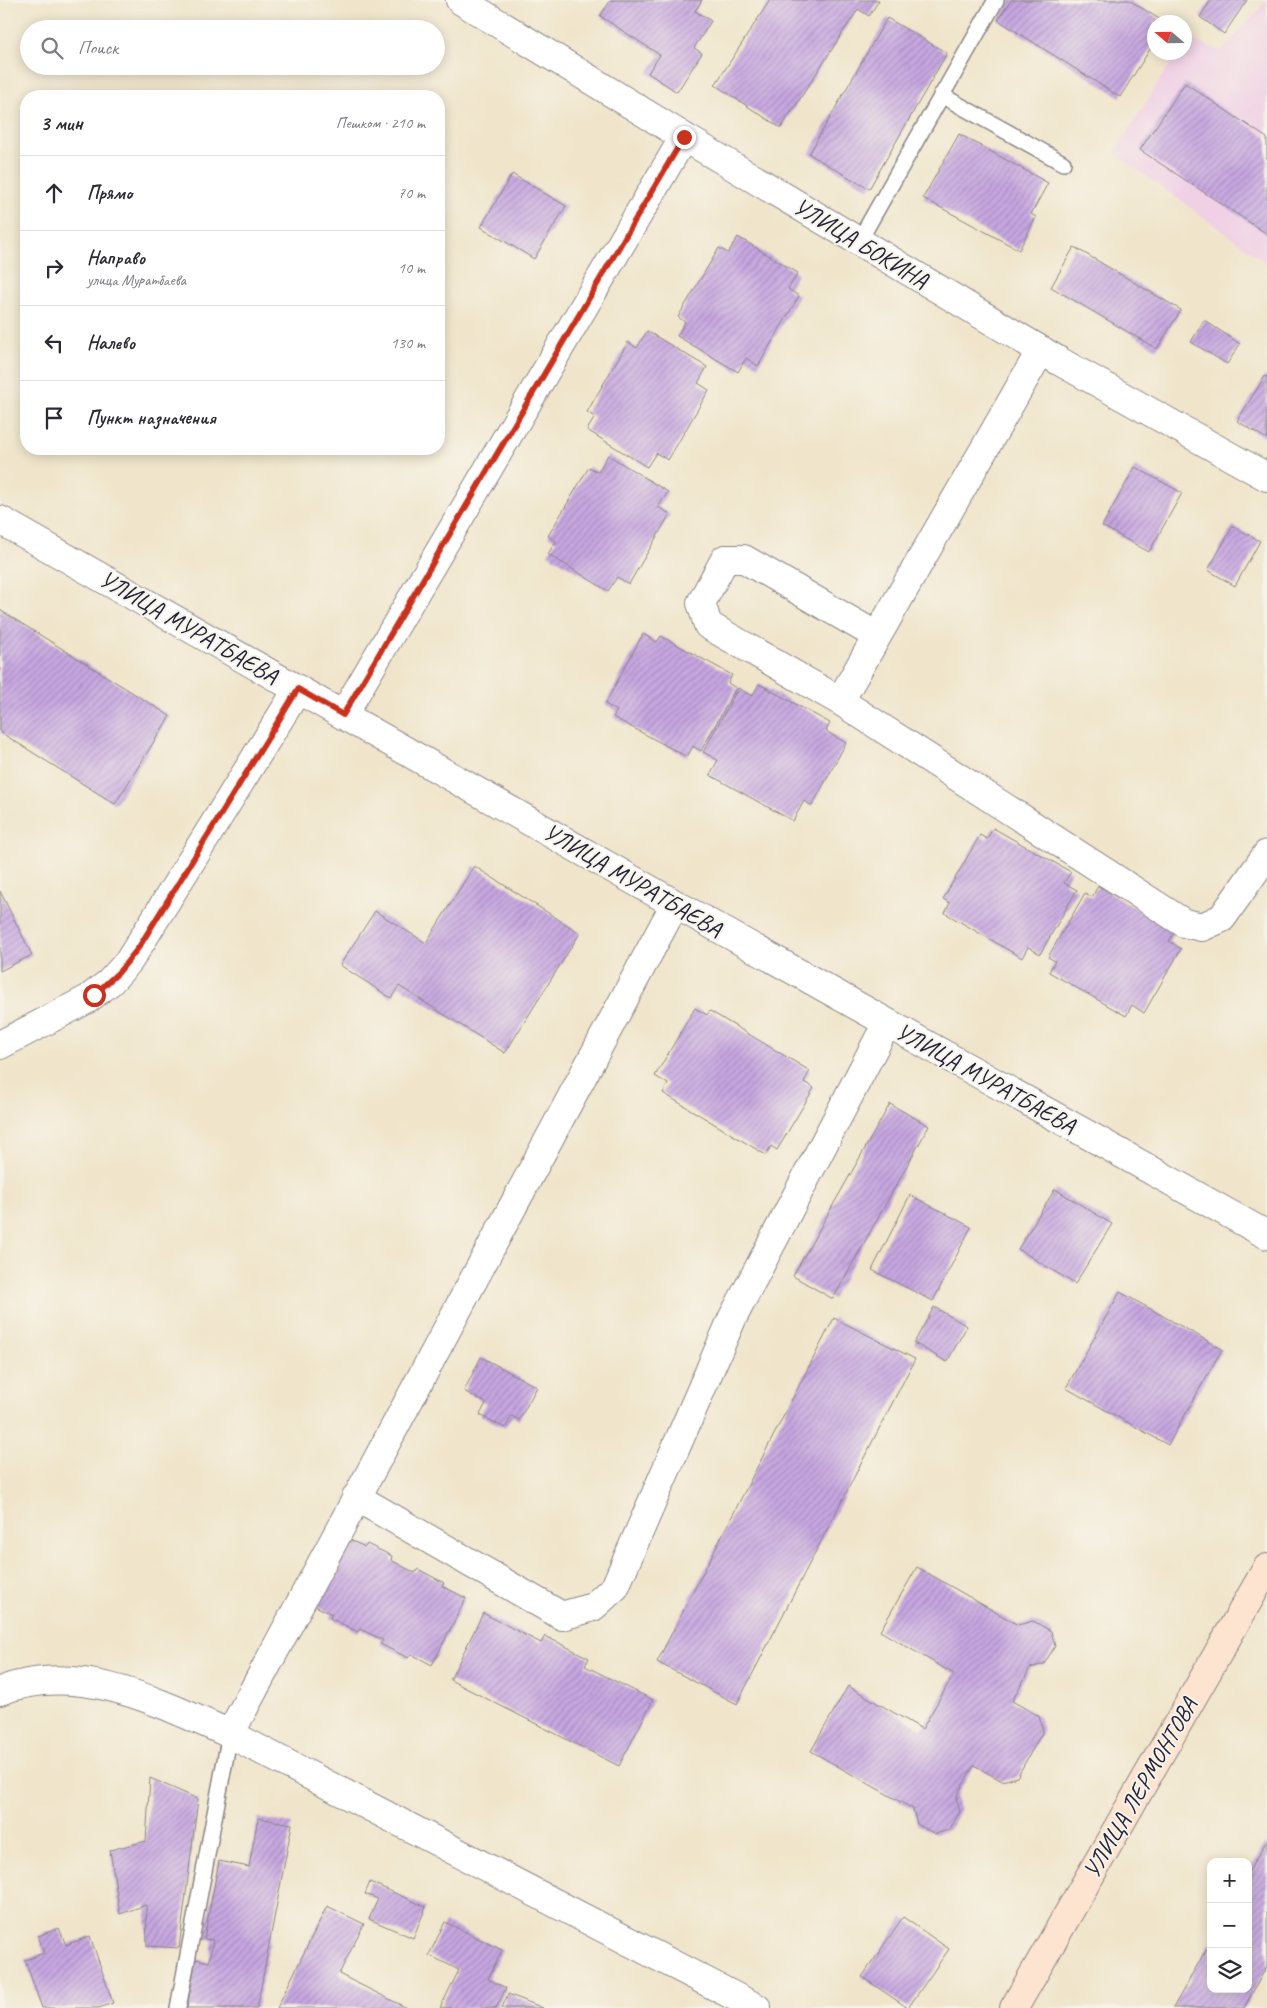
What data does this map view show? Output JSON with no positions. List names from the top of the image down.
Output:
{
  "streets": {
    "main road": ["УЛИЦА ЛЕРМОНТОВА"],
    "street": ["УЛИЦА БОКИНА", "УЛИЦА МУРАТБАЕВА"]
  },
  "north": "left",
  "page": {
    "search": "Поиск",
    "heading": ["3 мин", "Пешком · 210 m"],
    "list": [
      ["Прямо", "70 m"],
      ["Направо", "улица Муратбаева", "10 m"],
      ["Налево", "130 m"],
      "Пункт назначения"
    ],
    "map_buttons": ["+", "−"]
  }
}
